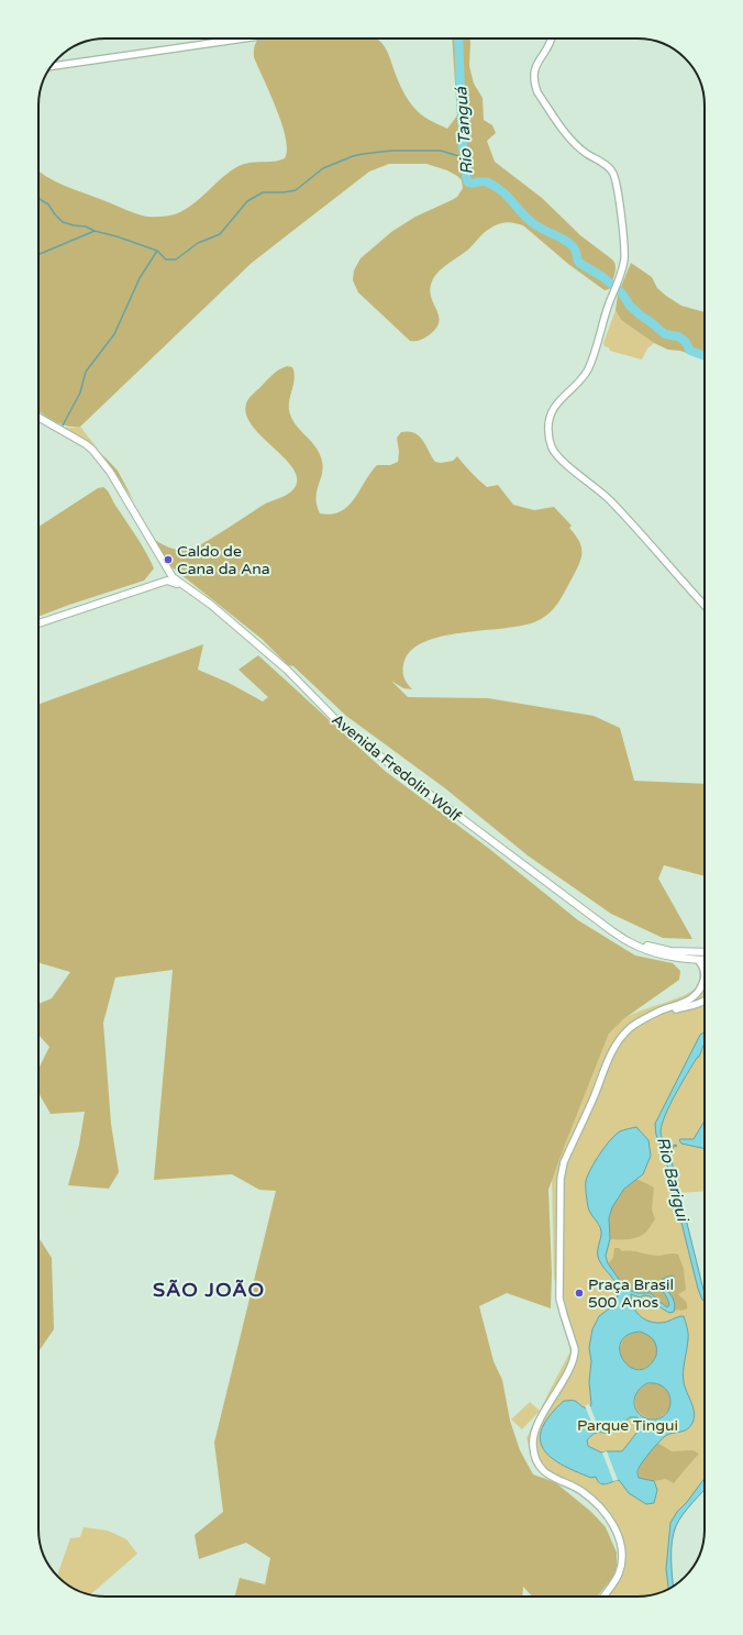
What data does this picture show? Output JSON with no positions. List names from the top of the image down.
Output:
{
  "streets": {
    "main road": ["Avenida Fredolin Wolf"]
  },
  "districts": ["SÃO JOÃO"],
  "water": ["Rio Tanguá", "Rio Barigui"],
  "parks": ["Parque Tingui"],
  "places": ["Caldo de Cana da Ana", "Praça Brasil 500 Anos"]
}
